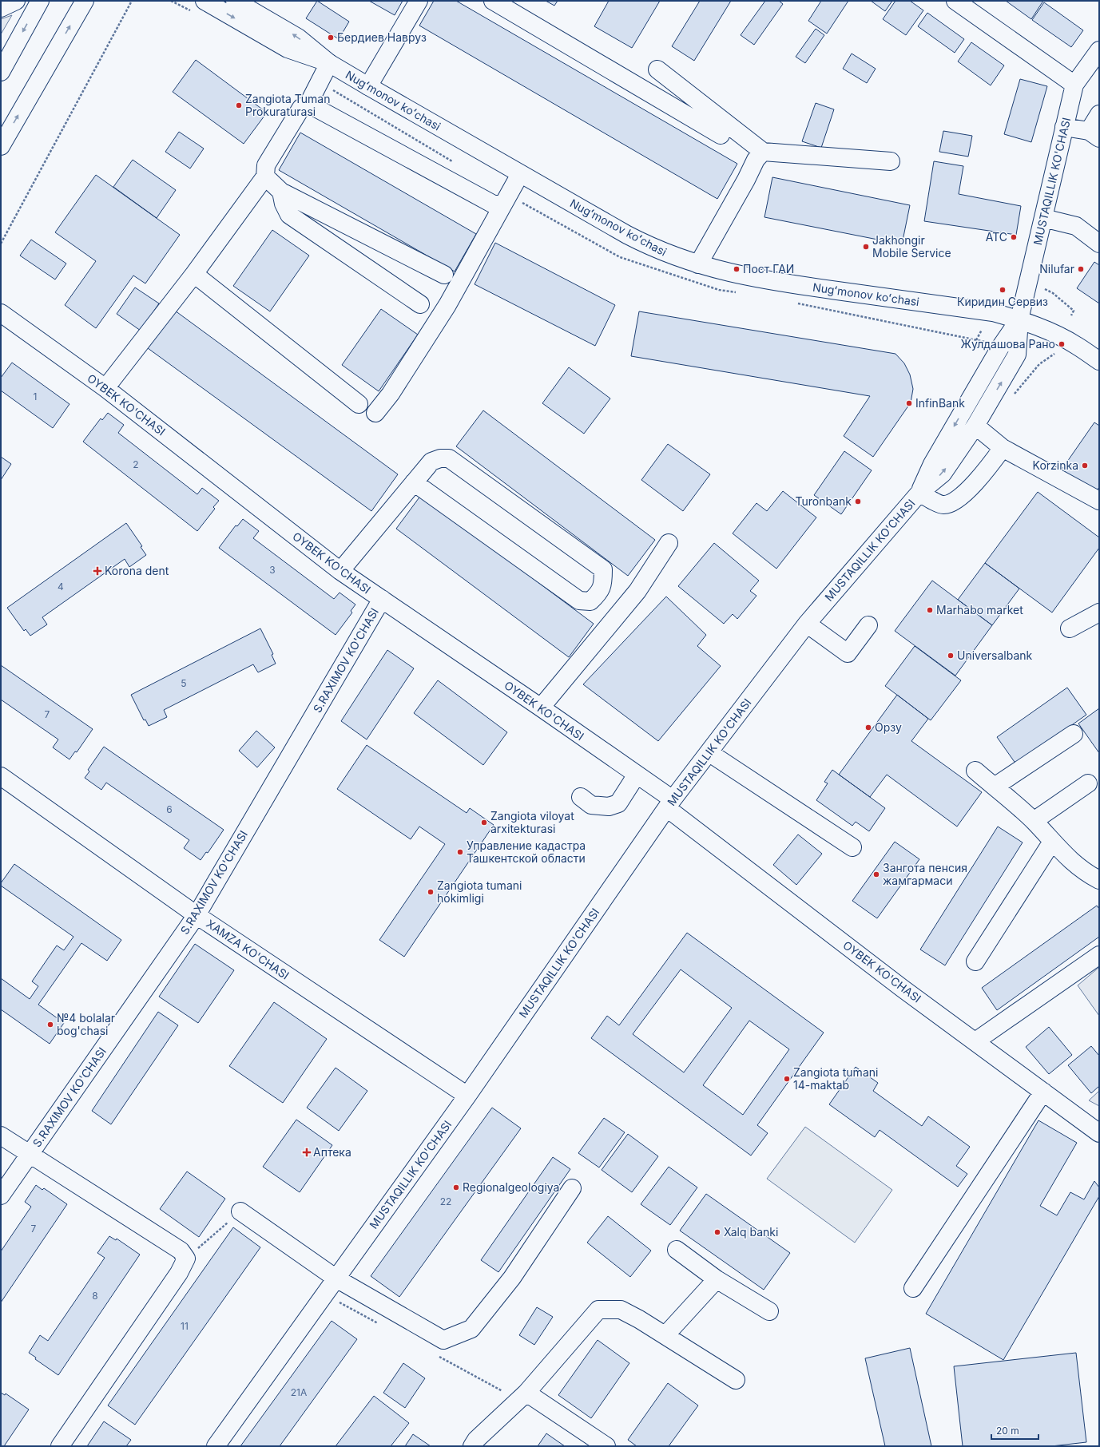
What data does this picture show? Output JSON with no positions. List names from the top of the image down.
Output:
{
  "streets": {
    "main road": [
      "Nugʻmonov koʻchasi",
      "MUSTAQILLIK KO'CHASI",
      "OYBEK KO'CHASI",
      "S.RAXIMOV KO'CHASI",
      "XAMZA KO'CHASI"
    ]
  },
  "crossings": [
    ["Nugʻmonov koʻchasi", "MUSTAQILLIK KO'CHASI"],
    ["MUSTAQILLIK KO'CHASI", "OYBEK KO'CHASI"],
    ["MUSTAQILLIK KO'CHASI", "XAMZA KO'CHASI"],
    ["OYBEK KO'CHASI", "S.RAXIMOV KO'CHASI"],
    ["S.RAXIMOV KO'CHASI", "XAMZA KO'CHASI"]
  ],
  "places": {
    "other": [
      "Бердиев Навруз",
      "Zangiota Tuman Prokuraturasi",
      "АТС",
      "Jakhongir Mobile Service",
      "Пост ГАИ",
      "Nilufar",
      "Киридин Сервиз",
      "Жулдашова Рано",
      "InfinBank",
      "Korzinka",
      "Turonbank",
      "Marhabo market",
      "Universalbank",
      "Орзу",
      "Zangiota viloyat arxitekturasi",
      "Управление кадастра Ташкентской области",
      "Зангота пенсия жамгармаси",
      "Zangiota tumani hokimligi",
      "№4 bolalar bog'chasi",
      "Zangiota tumani 14-maktab",
      "Regionalgeologiya",
      "Xalq banki"
    ],
    "health": ["Korona dent", "Аптека"]
  },
  "house_numbers": [
    "1",
    "2",
    "3",
    "4",
    "5",
    "7",
    "6",
    "22",
    "7",
    "8",
    "11",
    "21A"
  ],
  "scale_bar": "20 m"
}
